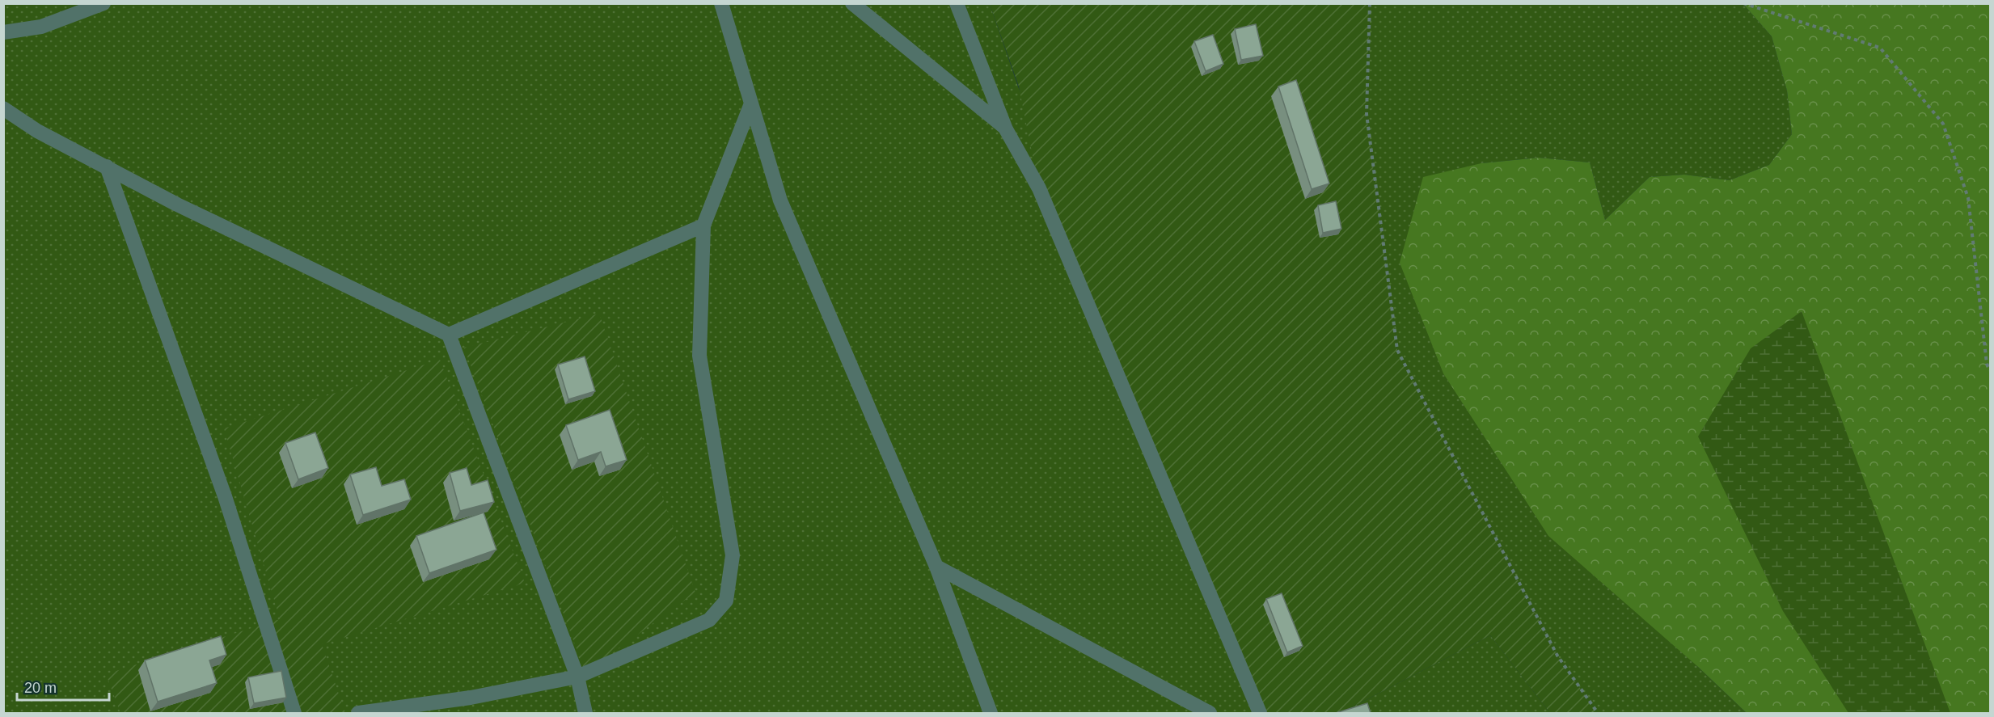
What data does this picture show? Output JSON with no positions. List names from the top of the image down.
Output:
{
  "scale_bar": "20 m"
}
